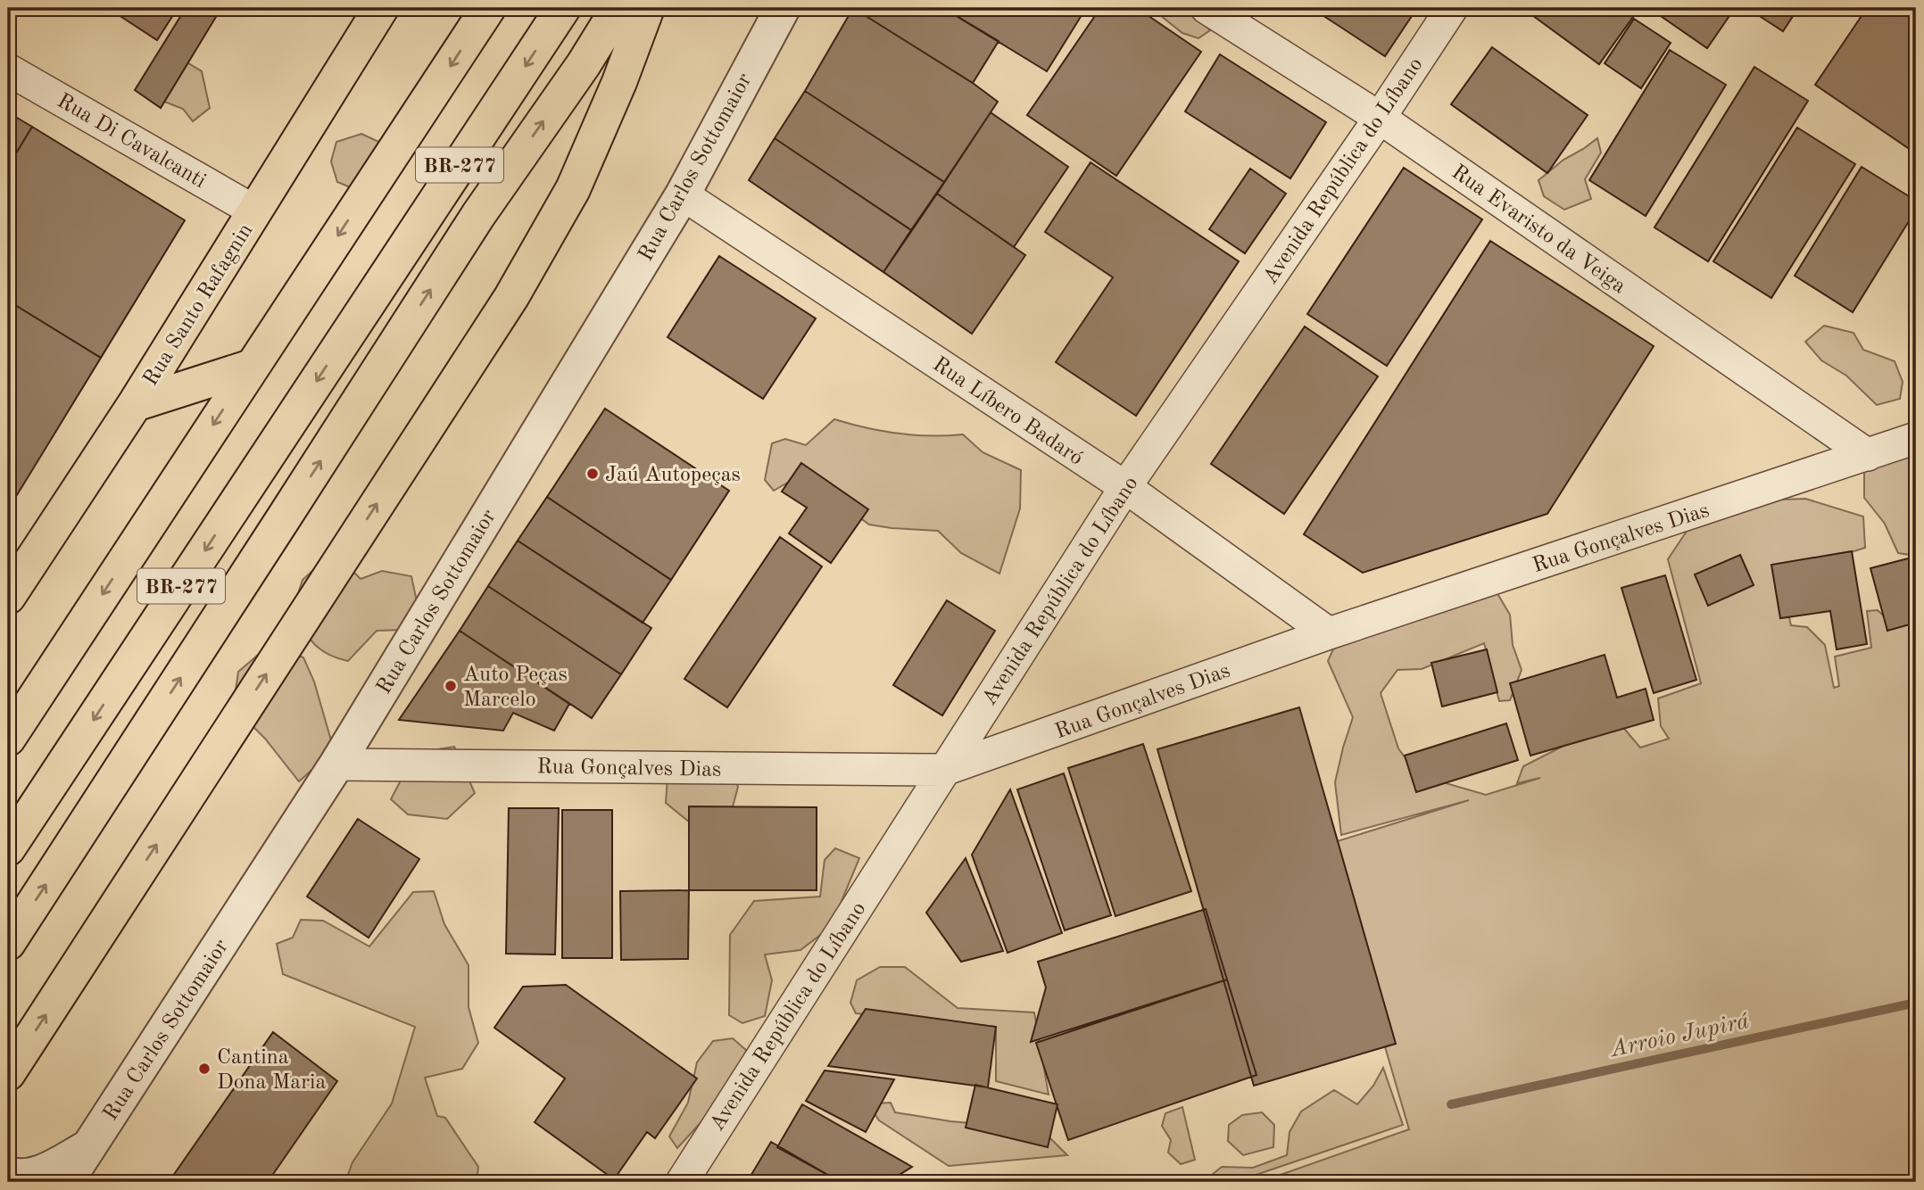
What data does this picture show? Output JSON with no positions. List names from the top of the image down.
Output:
{
  "streets": {
    "main road": ["BR-277", "Rua Santo Rafagnin"],
    "street": [
      "Rua Di Cavalcanti",
      "Rua Carlos Sottomaior",
      "Avenida República do Líbano",
      "Rua Evaristo da Veiga",
      "Rua Líbero Badaró",
      "Rua Gonçalves Dias"
    ]
  },
  "crossings": [
    ["Rua Di Cavalcanti", "Rua Santo Rafagnin"],
    ["Rua Carlos Sottomaior", "Rua Líbero Badaró"],
    ["Rua Carlos Sottomaior", "Rua Gonçalves Dias"],
    ["Avenida República do Líbano", "Rua Evaristo da Veiga"],
    ["Avenida República do Líbano", "Rua Líbero Badaró"],
    ["Avenida República do Líbano", "Rua Gonçalves Dias"],
    ["Rua Evaristo da Veiga", "Rua Gonçalves Dias"],
    ["Rua Líbero Badaró", "Rua Gonçalves Dias"]
  ],
  "water": ["Arroio Jupirá"],
  "places": ["Jaú Autopeças", "Auto Peças Marcelo", "Cantina Dona Maria"]
}
